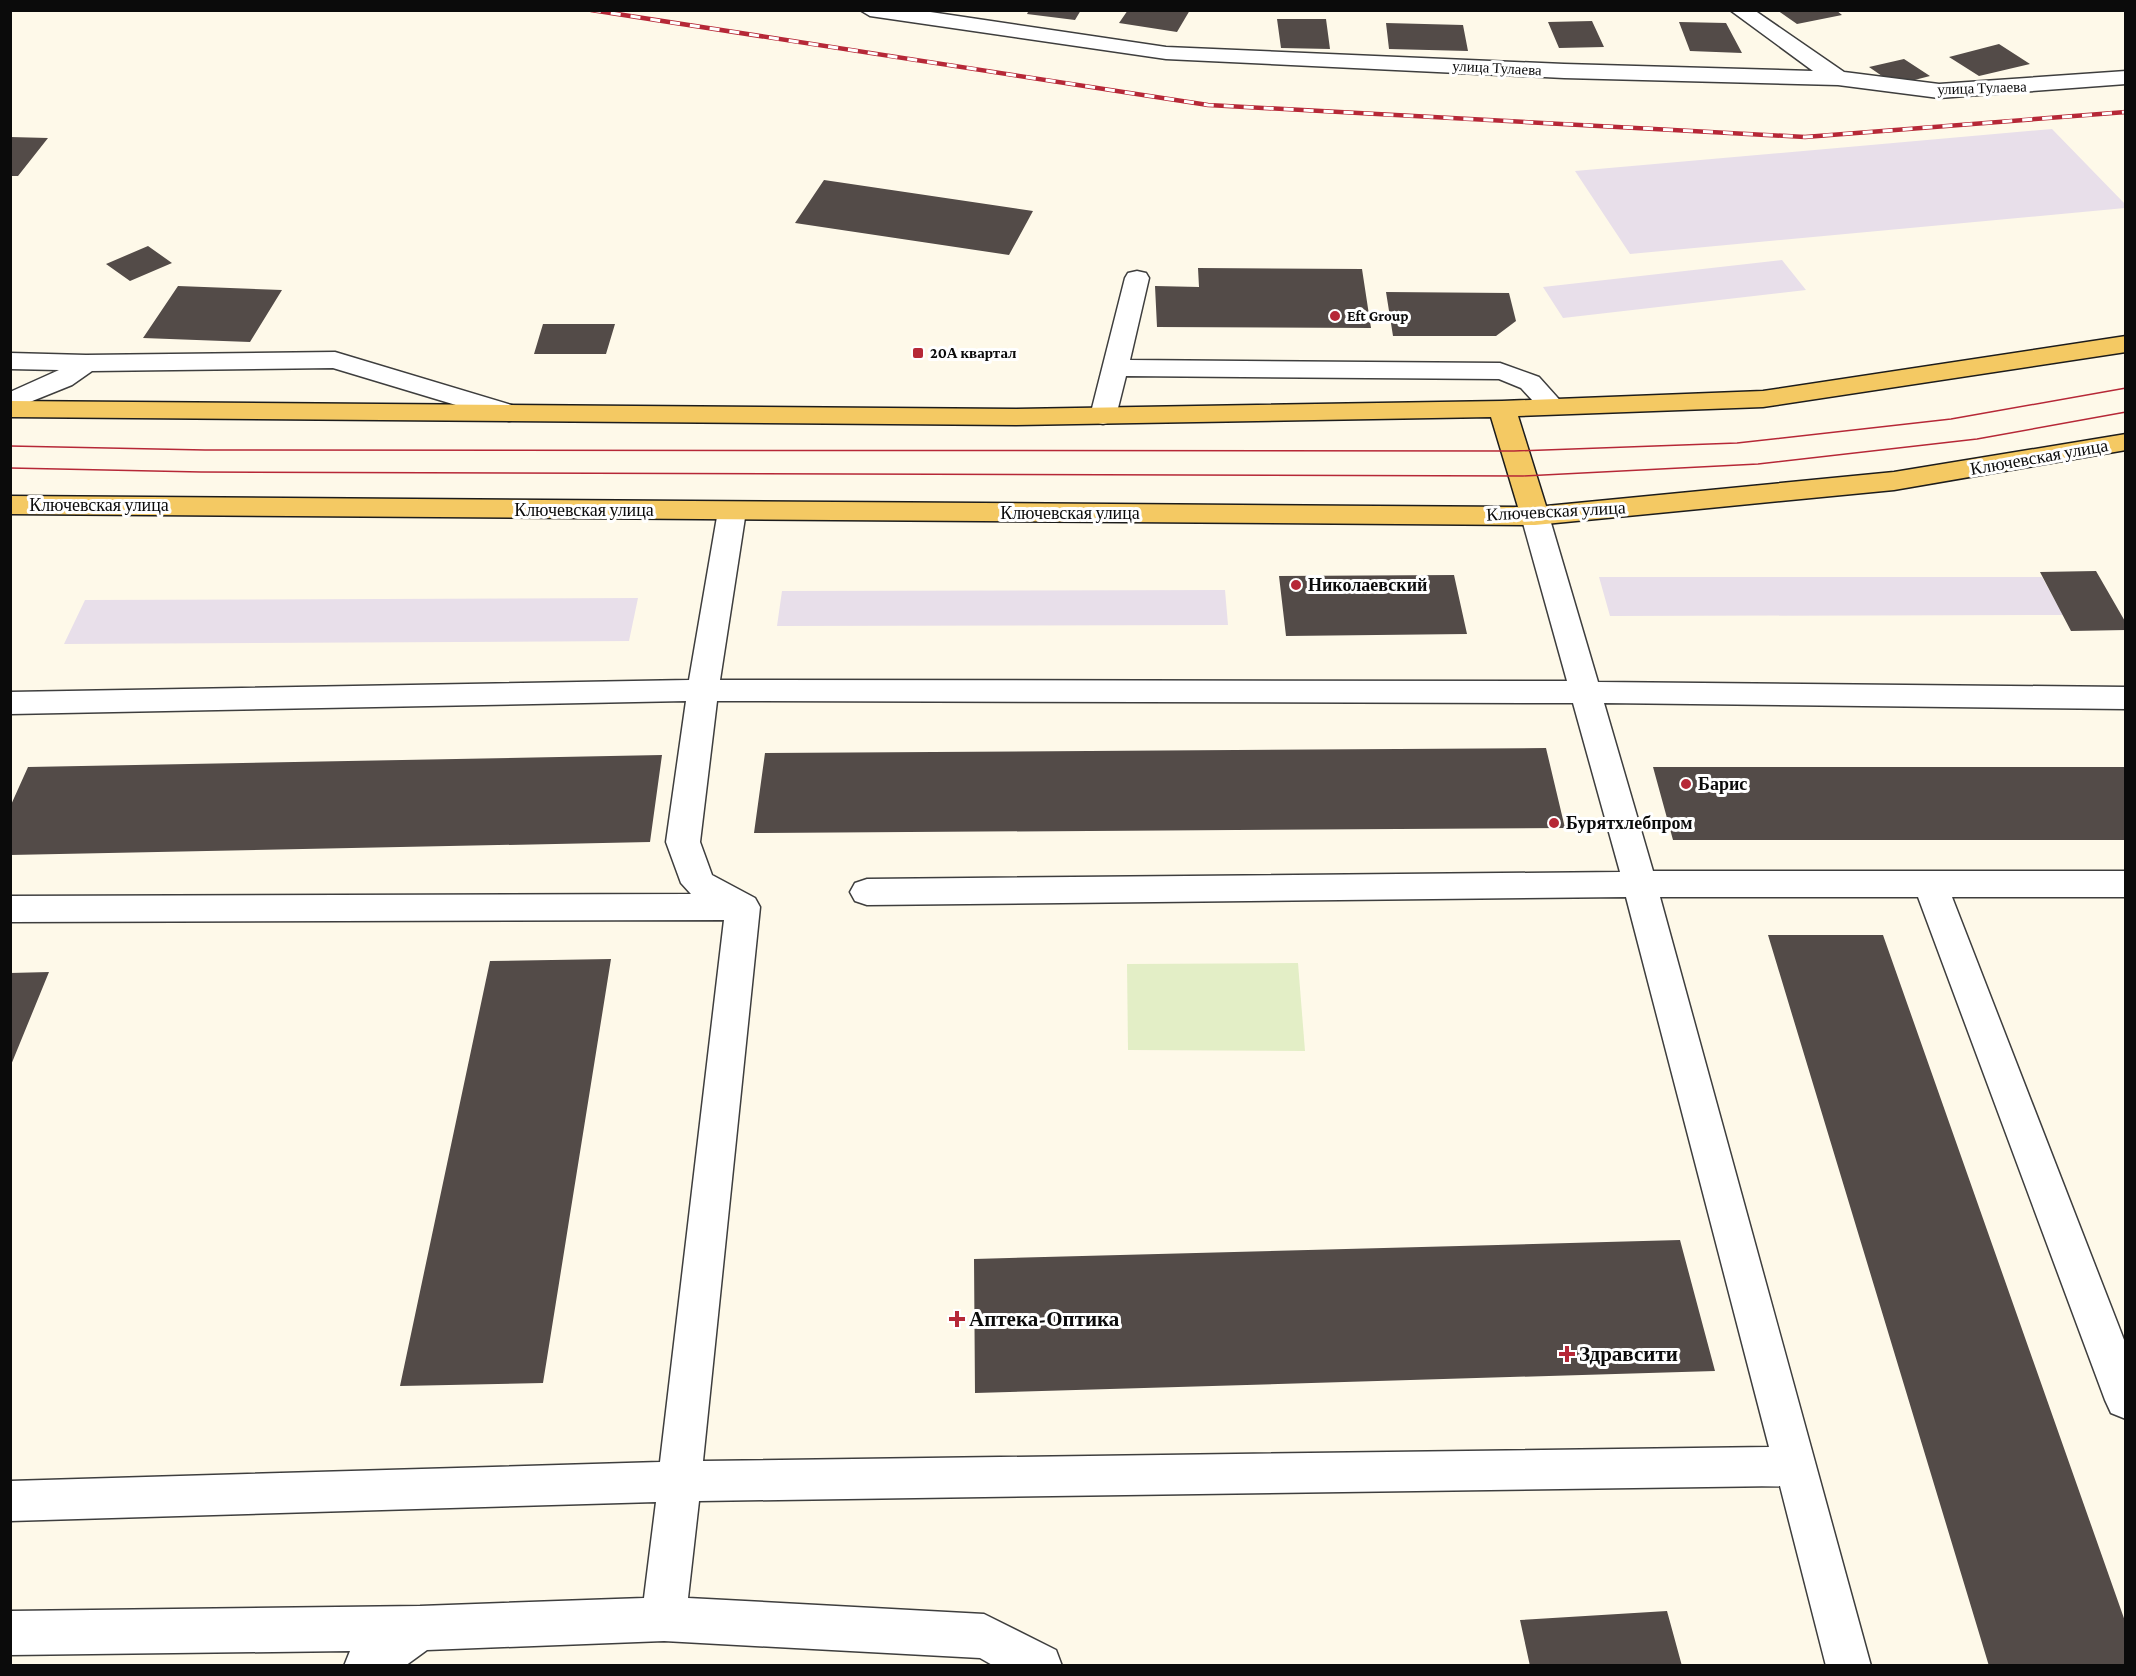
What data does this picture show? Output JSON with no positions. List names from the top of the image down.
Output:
{
  "streets": {
    "main road": ["Ключевская улица"],
    "street": ["улица Тулаева"]
  },
  "places": {
    "other": [
      "Eft Group",
      "Николаевский",
      "Барис",
      "Бурятхлебпром"
    ],
    "transit": ["20А квартал"],
    "health": ["Аптека-Оптика", "Здравсити"]
  }
}
